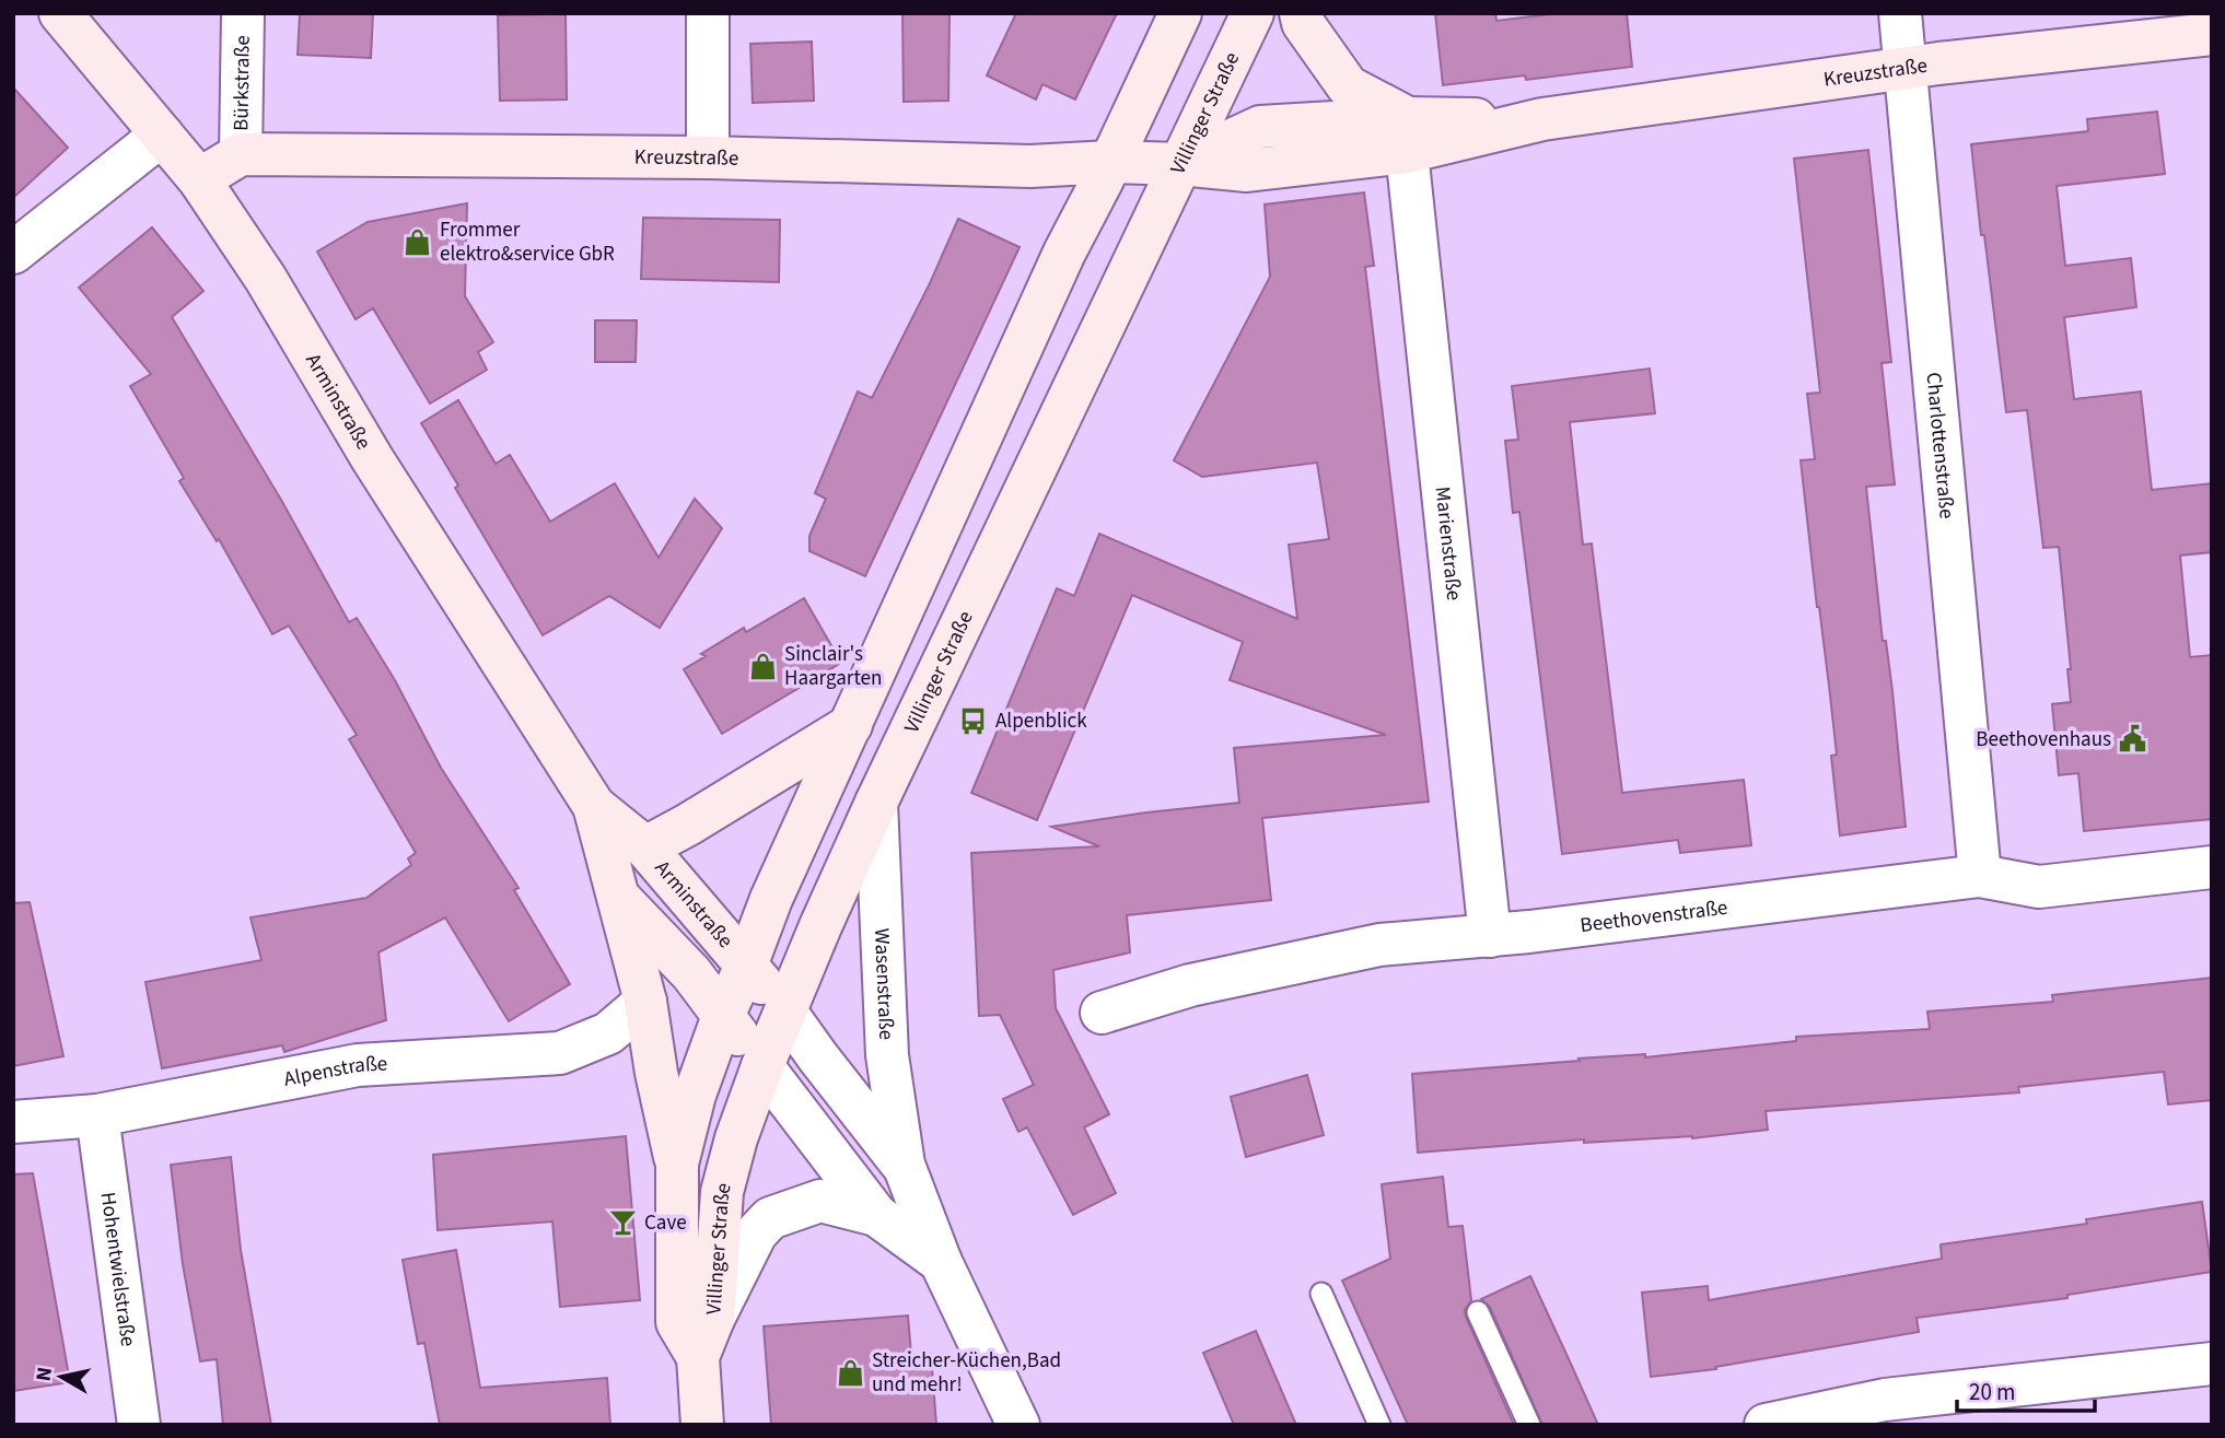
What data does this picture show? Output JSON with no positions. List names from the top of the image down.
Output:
{
  "streets": {
    "street": [
      "Kreuzstraße",
      "Bürkstraße",
      "Villinger Straße",
      "Arminstraße",
      "Charlottenstraße",
      "Marienstraße",
      "Beethovenstraße",
      "Wasenstraße",
      "Alpenstraße",
      "Hohentwielstraße"
    ]
  },
  "crossings": [
    ["Kreuzstraße", "Bürkstraße"],
    ["Kreuzstraße", "Villinger Straße"],
    ["Kreuzstraße", "Charlottenstraße"],
    ["Kreuzstraße", "Marienstraße"],
    ["Villinger Straße", "Arminstraße"],
    ["Villinger Straße", "Wasenstraße"],
    ["Arminstraße", "Wasenstraße"],
    ["Arminstraße", "Alpenstraße"],
    ["Charlottenstraße", "Beethovenstraße"],
    ["Marienstraße", "Beethovenstraße"],
    ["Alpenstraße", "Hohentwielstraße"]
  ],
  "places": {
    "shop": ["Frommer elektro&service GbR", "Sinclair's Haargarten", "Streicher-Küchen,Bad und mehr!"],
    "bus stop": ["Alpenblick"],
    "public building": ["Beethovenhaus"],
    "bar": ["Cave"]
  },
  "scale_bar": "20 m",
  "north": "left"
}
